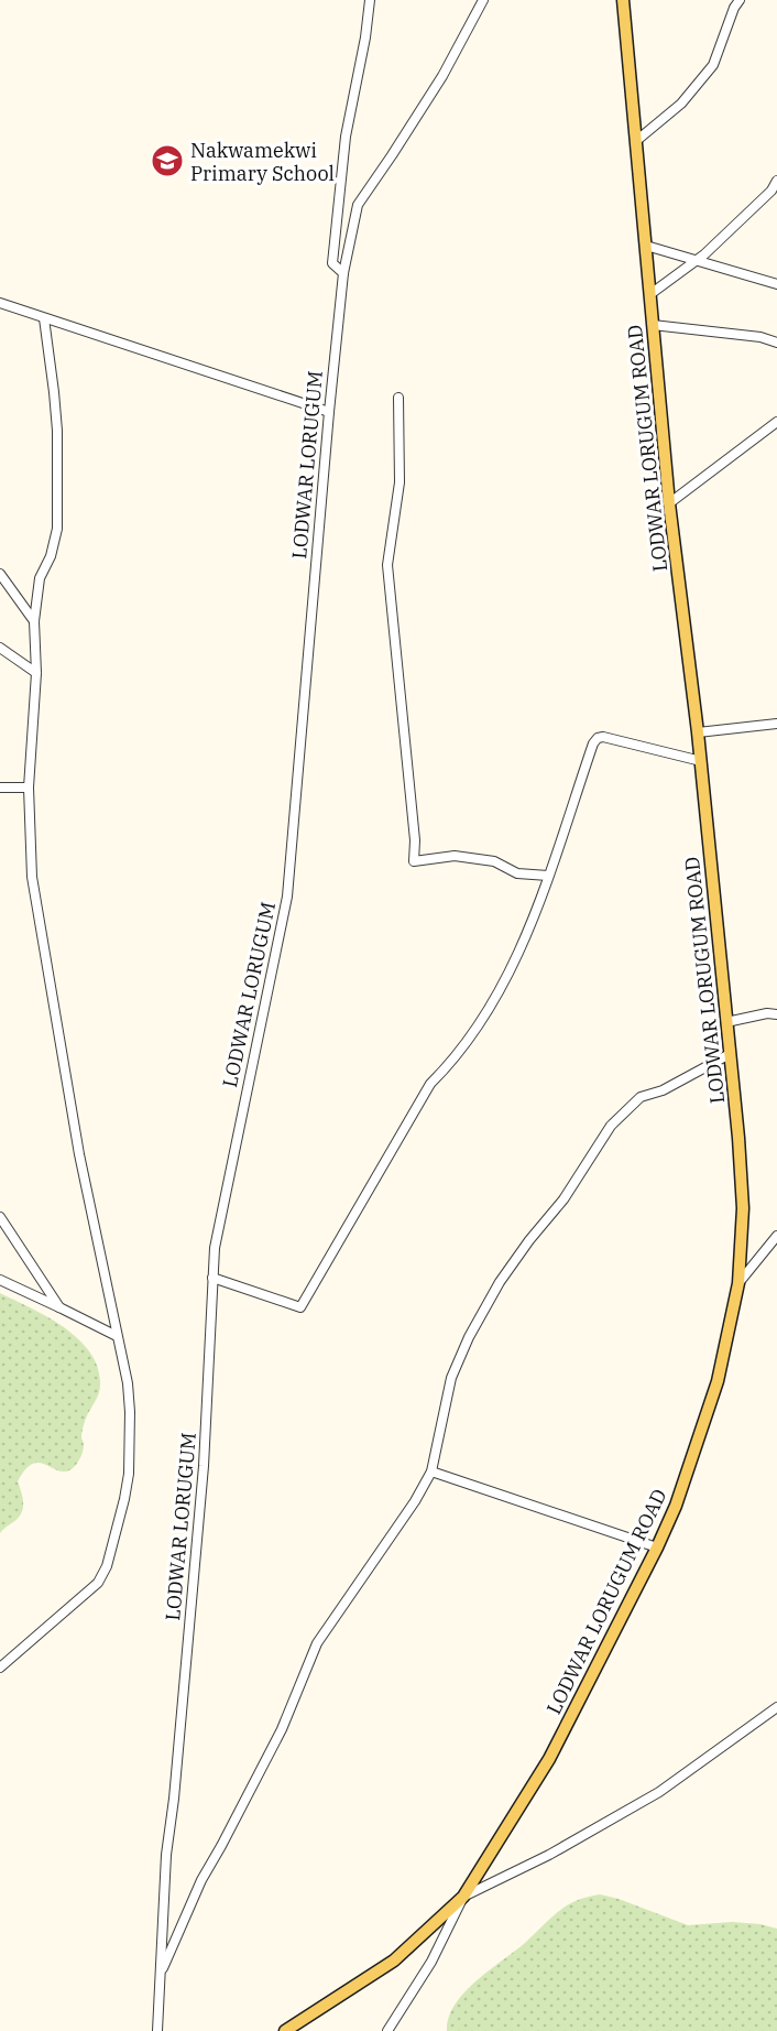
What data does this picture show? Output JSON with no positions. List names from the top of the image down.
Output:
{
  "streets": {
    "main road": ["LODWAR LORUGUM ROAD"],
    "street": ["LODWAR LORUGUM"]
  },
  "places": {
    "school or university": ["Nakwamekwi Primary School"]
  }
}
